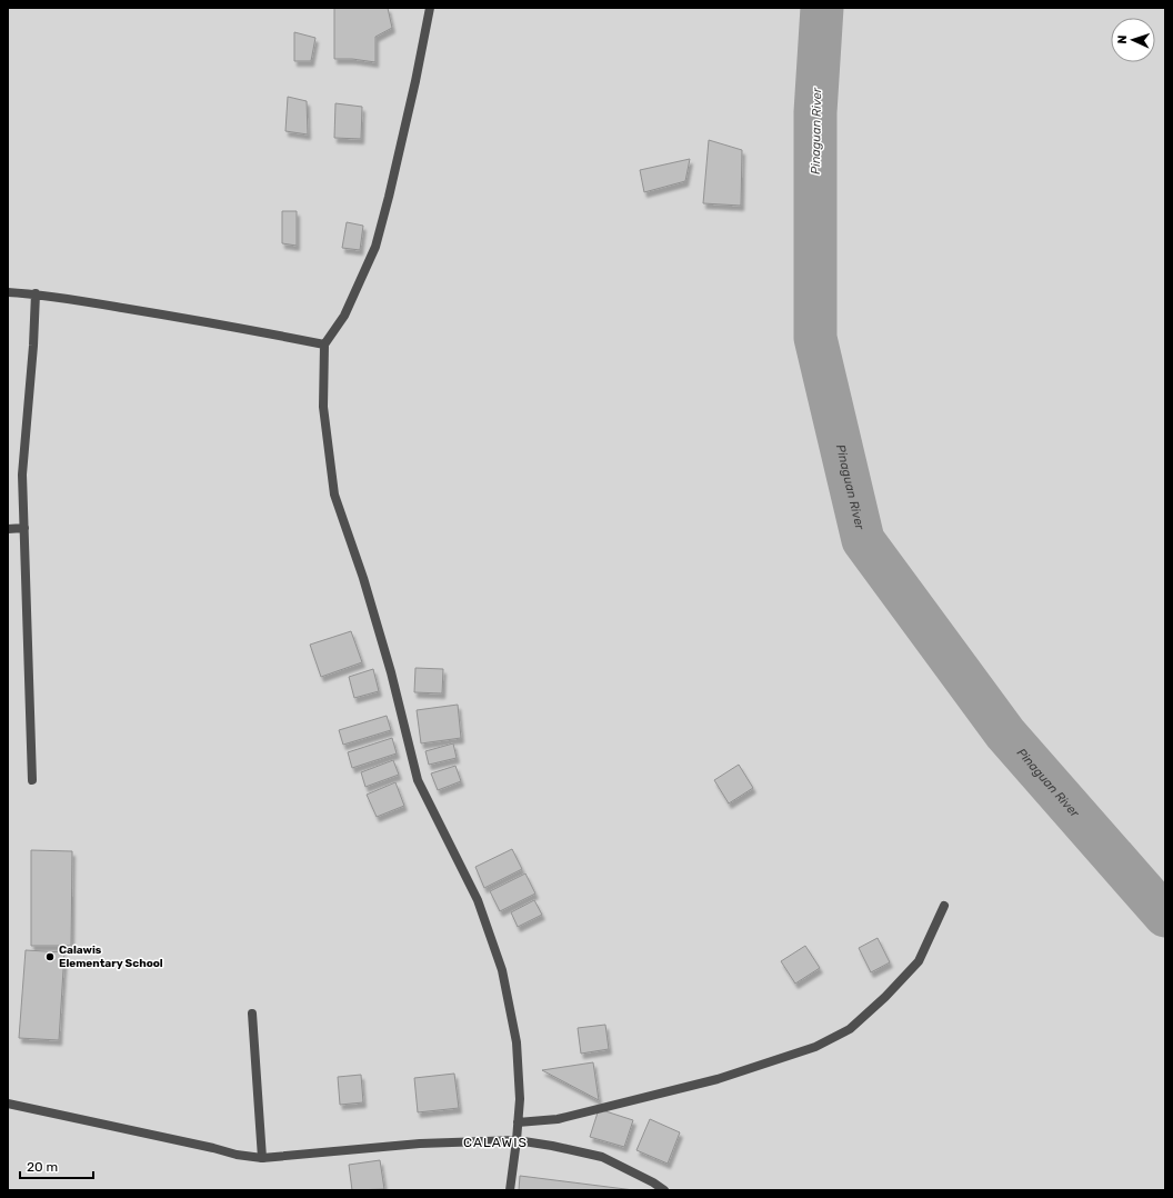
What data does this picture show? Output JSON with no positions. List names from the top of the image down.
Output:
{
  "districts": ["CALAWIS"],
  "water": ["Pinaguan River"],
  "places": ["Calawis Elementary School"],
  "scale_bar": "20 m",
  "north": "left"
}
